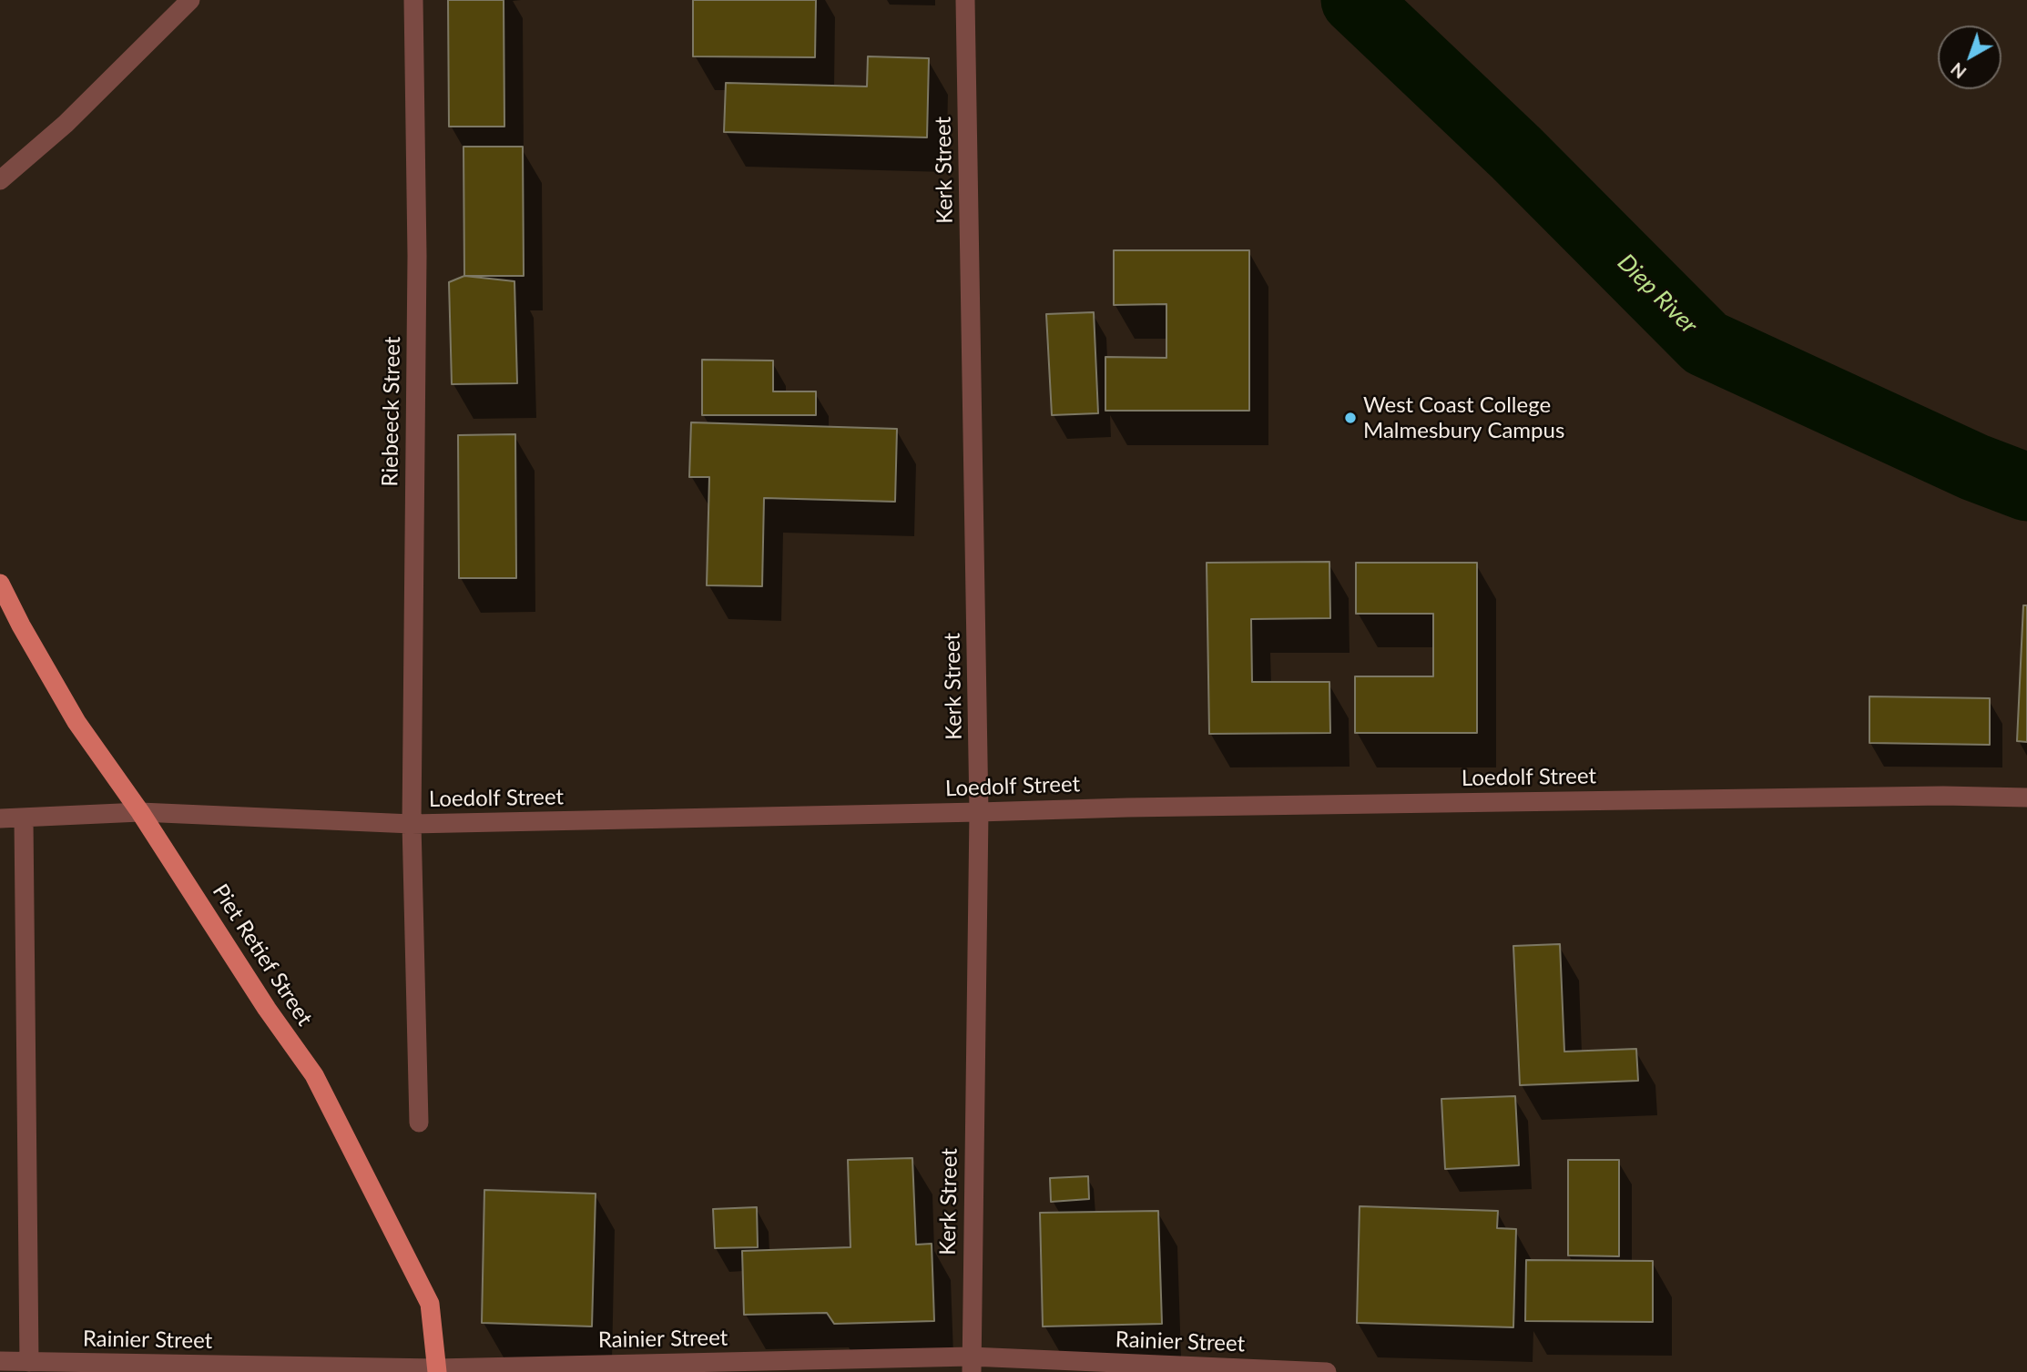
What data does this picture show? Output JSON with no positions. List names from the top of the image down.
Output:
{
  "streets": {
    "main road": ["Piet Retief Street"],
    "street": [
      "Kerk Street",
      "Riebeeck Street",
      "Loedolf Street",
      "Rainier Street"
    ]
  },
  "crossings": [
    ["Kerk Street", "Loedolf Street"],
    ["Kerk Street", "Rainier Street"],
    ["Riebeeck Street", "Loedolf Street"],
    ["Loedolf Street", "Piet Retief Street"],
    ["Piet Retief Street", "Rainier Street"]
  ],
  "water": ["Diep River"],
  "places": ["West Coast College Malmesbury Campus"],
  "north": "bottom left"
}
